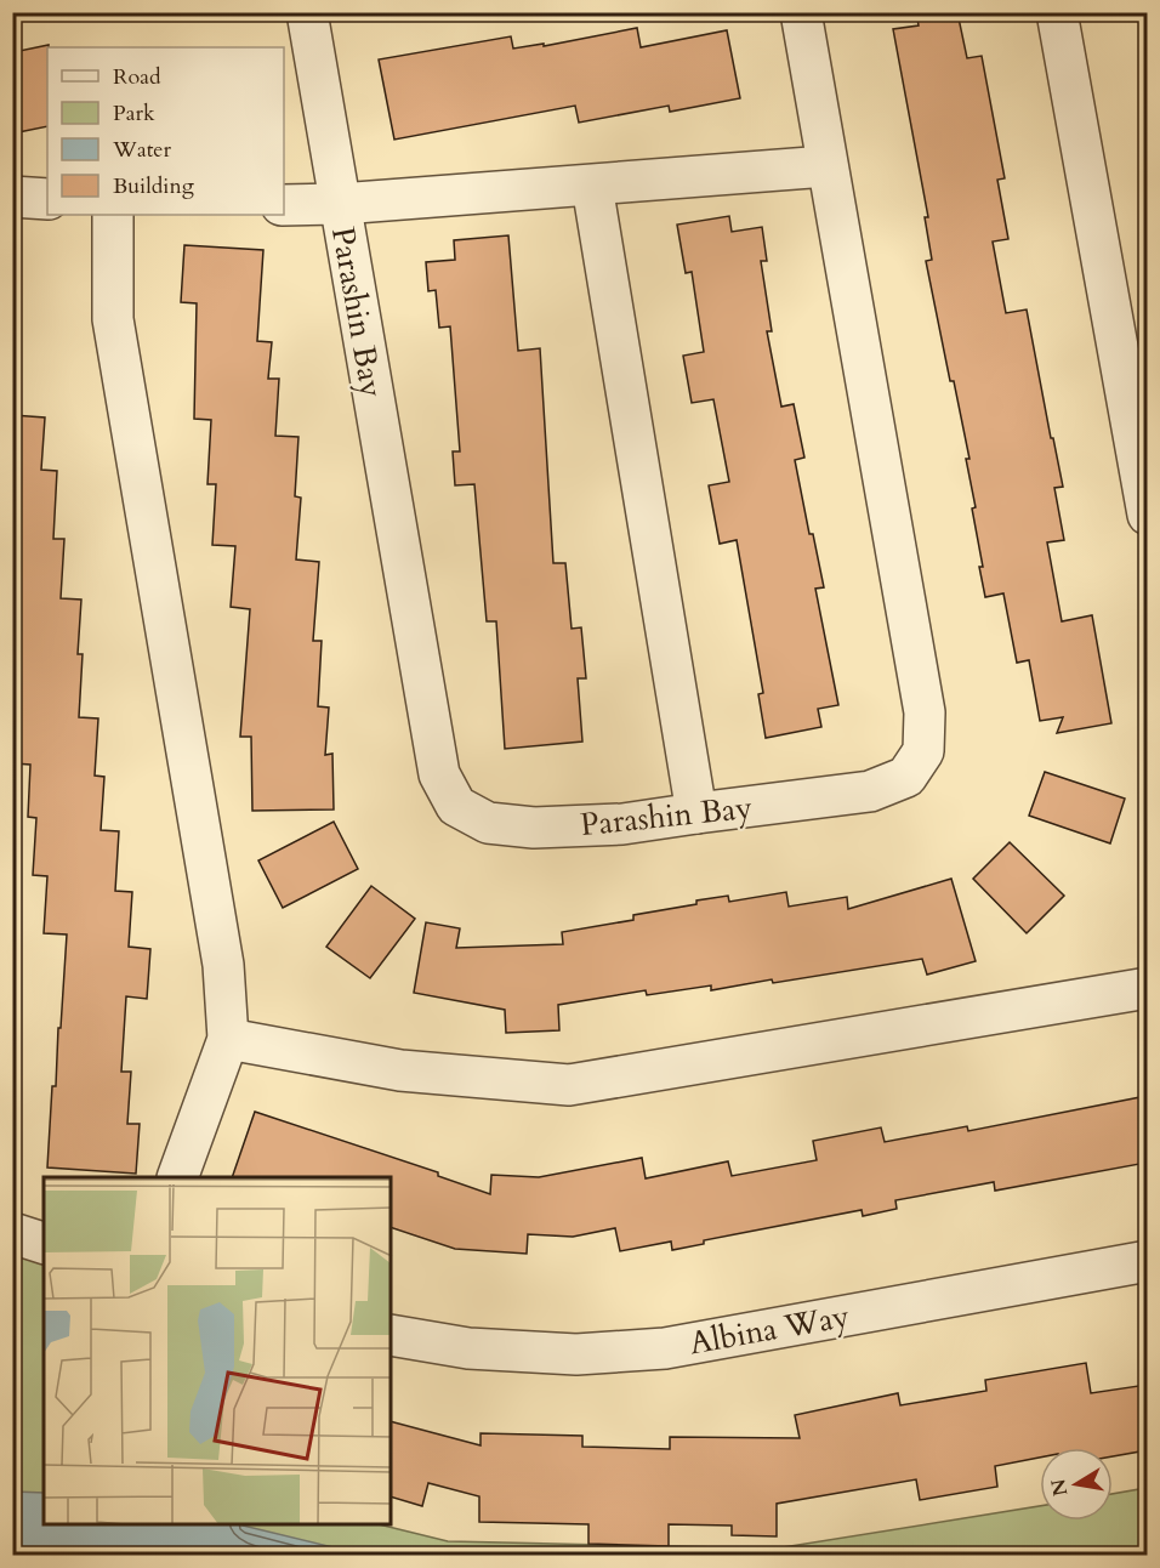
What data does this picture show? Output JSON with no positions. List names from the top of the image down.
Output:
{
  "streets": {
    "street": ["Parashin Bay", "Albina Way"]
  },
  "legend": [
    "Road",
    "Park",
    "Water",
    "Building"
  ],
  "north": "left"
}
